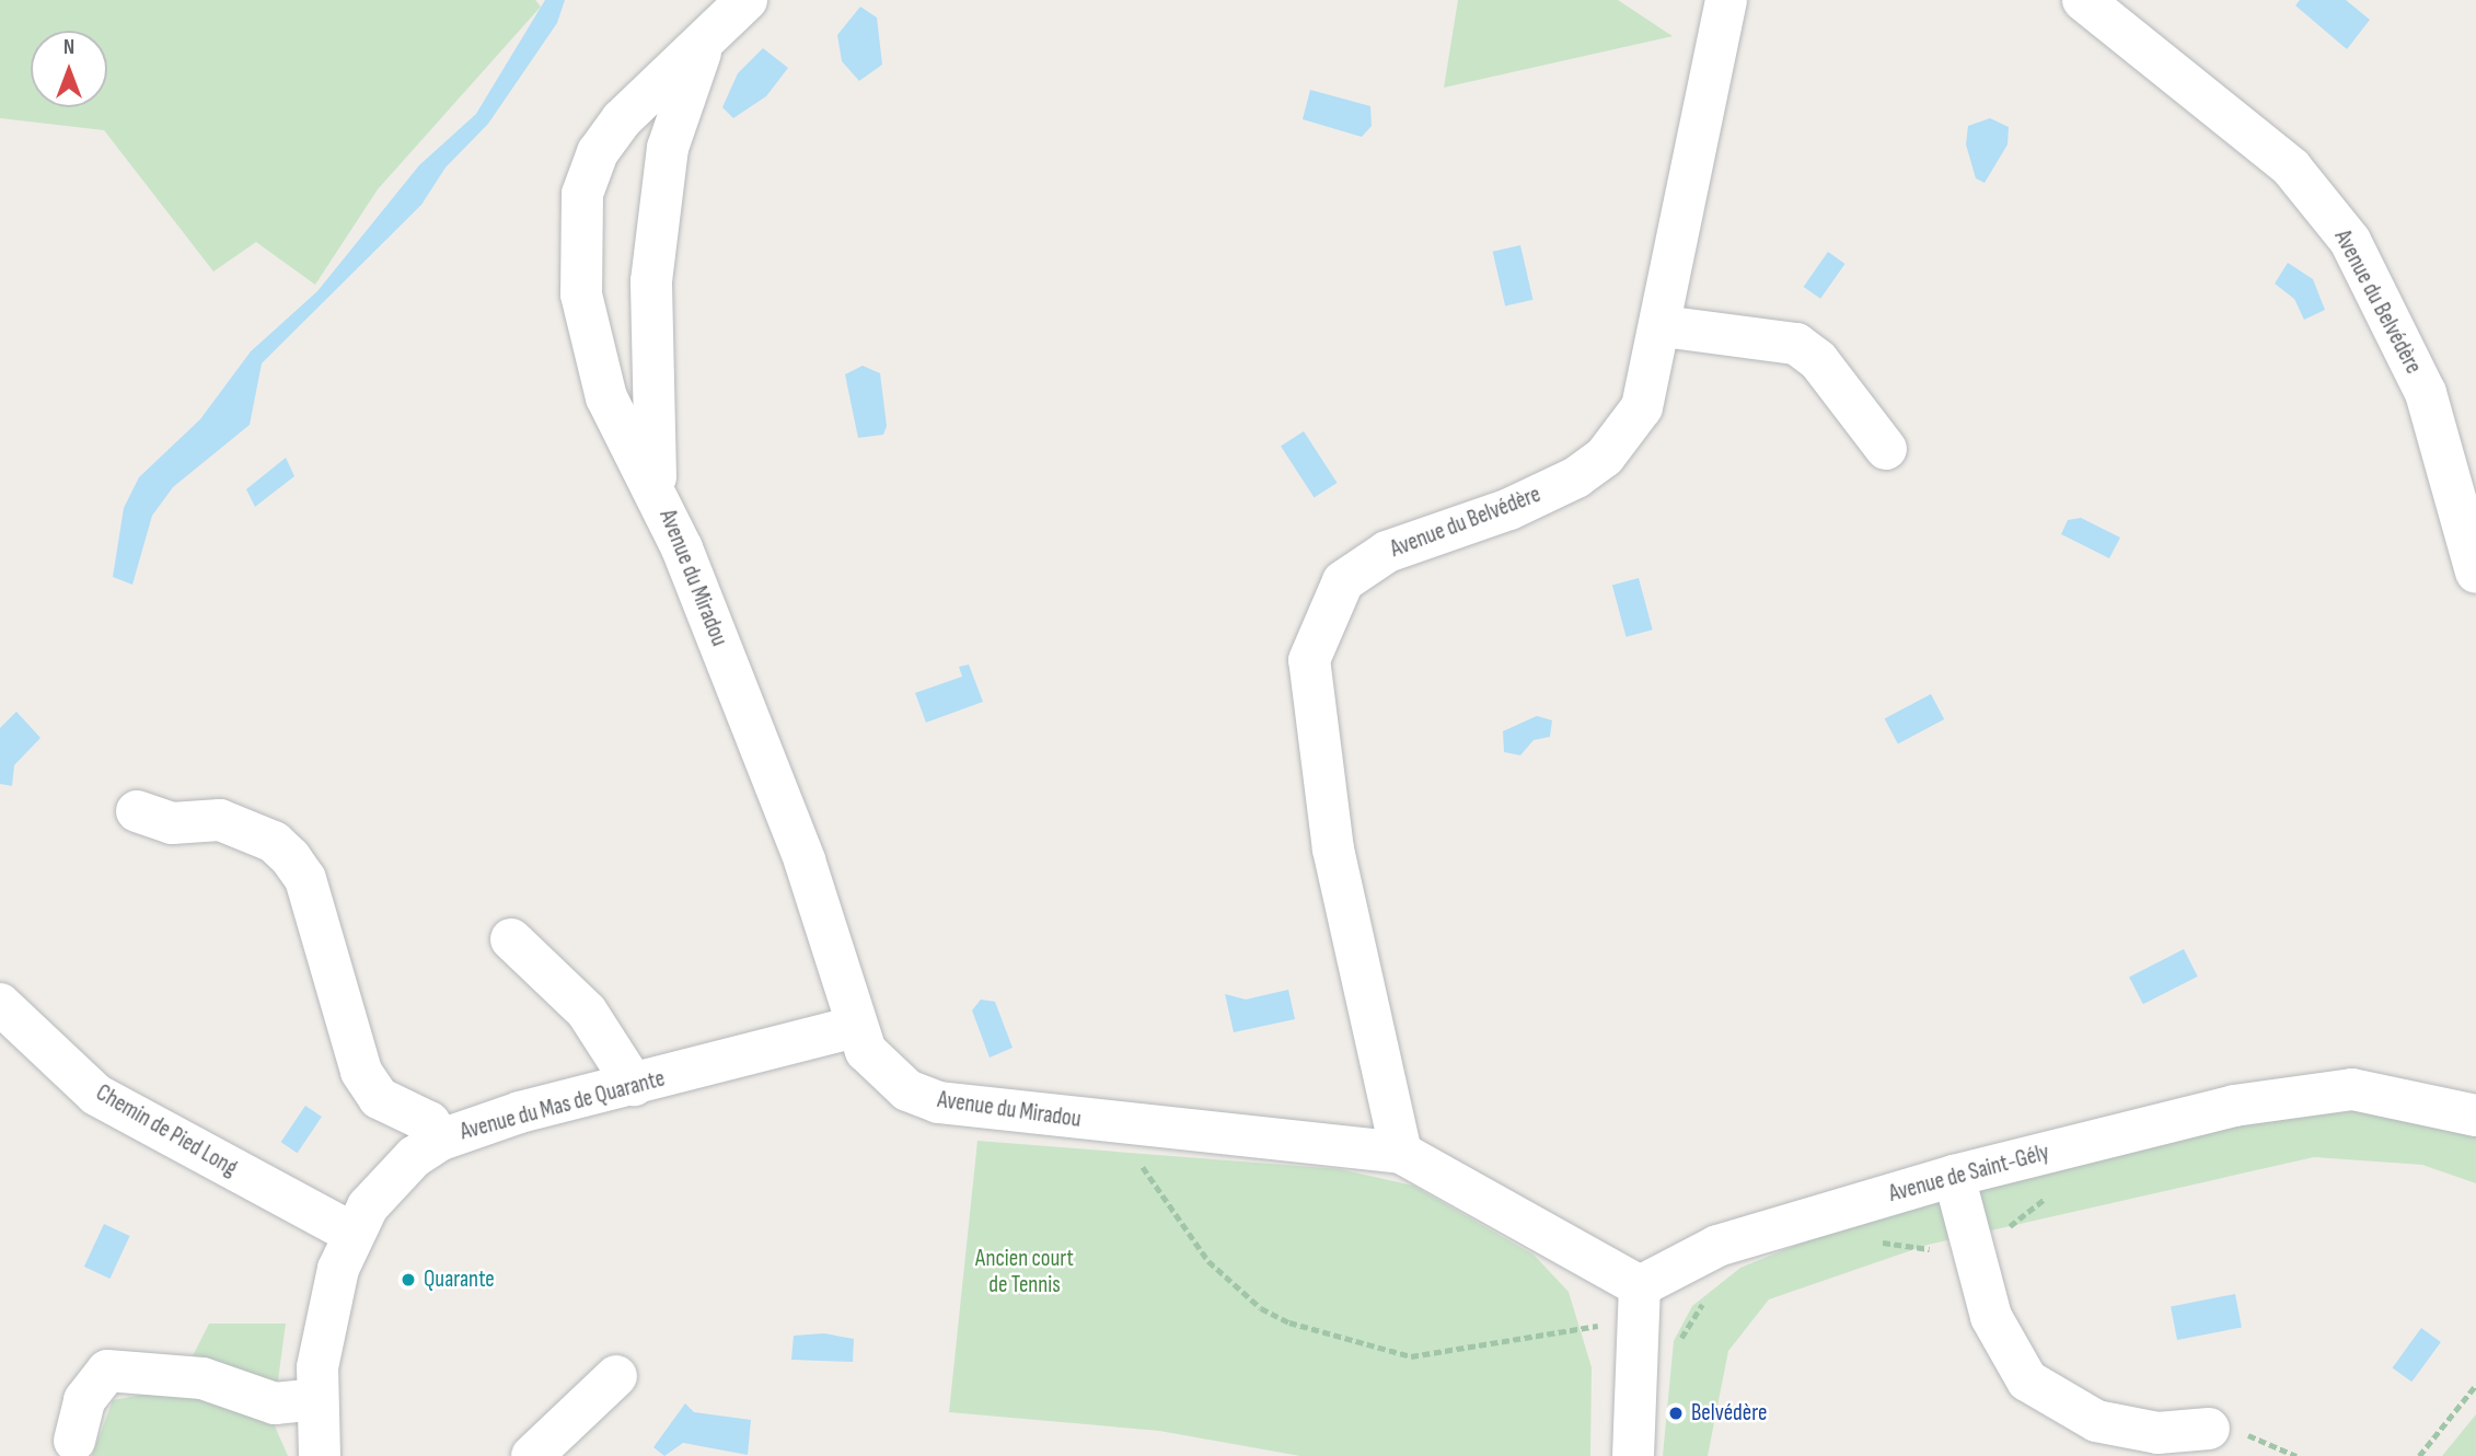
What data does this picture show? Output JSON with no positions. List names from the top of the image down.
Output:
{
  "streets": {
    "street": [
      "Avenue du Belvédère",
      "Avenue du Miradou",
      "Avenue du Mas de Quarante",
      "Chemin de Pied Long",
      "Avenue de Saint-Gély"
    ]
  },
  "crossings": [
    ["Avenue du Belvédère", "Avenue du Miradou"],
    ["Avenue du Miradou", "Avenue du Mas de Quarante"],
    ["Avenue du Miradou", "Avenue de Saint-Gély"],
    ["Avenue du Mas de Quarante", "Chemin de Pied Long"]
  ],
  "parks": ["Ancien court de Tennis"],
  "places": ["Quarante", "Belvédère"],
  "north": "top"
}
